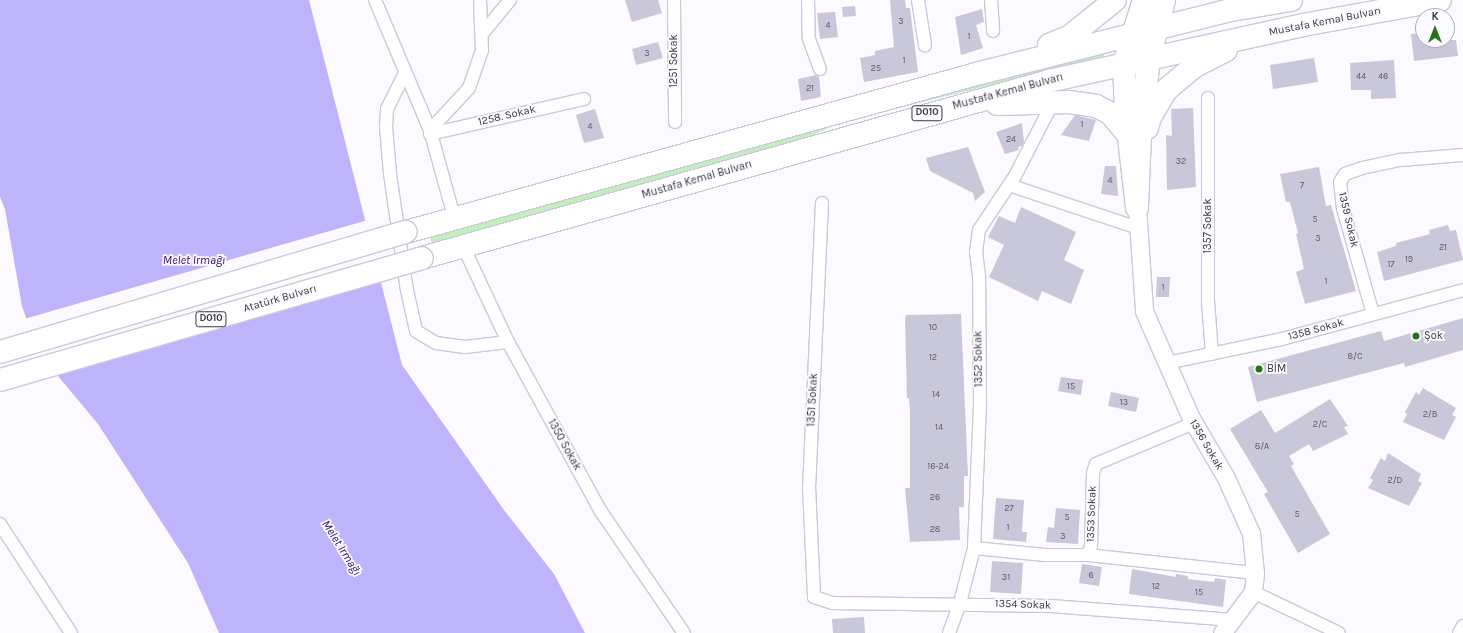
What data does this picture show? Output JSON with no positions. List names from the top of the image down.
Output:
{
  "streets": {
    "highway": ["Mustafa Kemal Bulvarı", "D010", "Atatürk Bulvarı"],
    "street": [
      "1251 Sokak",
      "1258. Sokak",
      "1359 Sokak",
      "1357 Sokak",
      "1358 Sokak",
      "1352 Sokak",
      "1351 Sokak",
      "1350 Sokak",
      "1356 Sokak",
      "1353 Sokak",
      "1354 Sokak"
    ]
  },
  "crossings": [
    ["Mustafa Kemal Bulvarı", "Atatürk Bulvarı"],
    ["Mustafa Kemal Bulvarı", "1350 Sokak"],
    ["1359 Sokak", "1358 Sokak"],
    ["1357 Sokak", "1358 Sokak"],
    ["1358 Sokak", "1356 Sokak"],
    ["1352 Sokak", "1353 Sokak"],
    ["1352 Sokak", "1354 Sokak"],
    ["1351 Sokak", "1354 Sokak"],
    ["1356 Sokak", "1353 Sokak"]
  ],
  "water": ["Melet Irmağı"],
  "places": ["Şok", "BİM"],
  "house_numbers": [
    "3",
    "4",
    "1",
    "3",
    "1",
    "25",
    "44",
    "46",
    "21",
    "1",
    "4",
    "24",
    "32",
    "4",
    "7",
    "5",
    "3",
    "21",
    "19",
    "17",
    "1",
    "1",
    "10",
    "8/C",
    "12",
    "15",
    "14",
    "13",
    "2/B",
    "2/C",
    "14",
    "8/A",
    "16-24",
    "2/D",
    "26",
    "27",
    "5",
    "5",
    "1",
    "28",
    "3",
    "6",
    "31",
    "12",
    "15"
  ],
  "north": "top"
}
